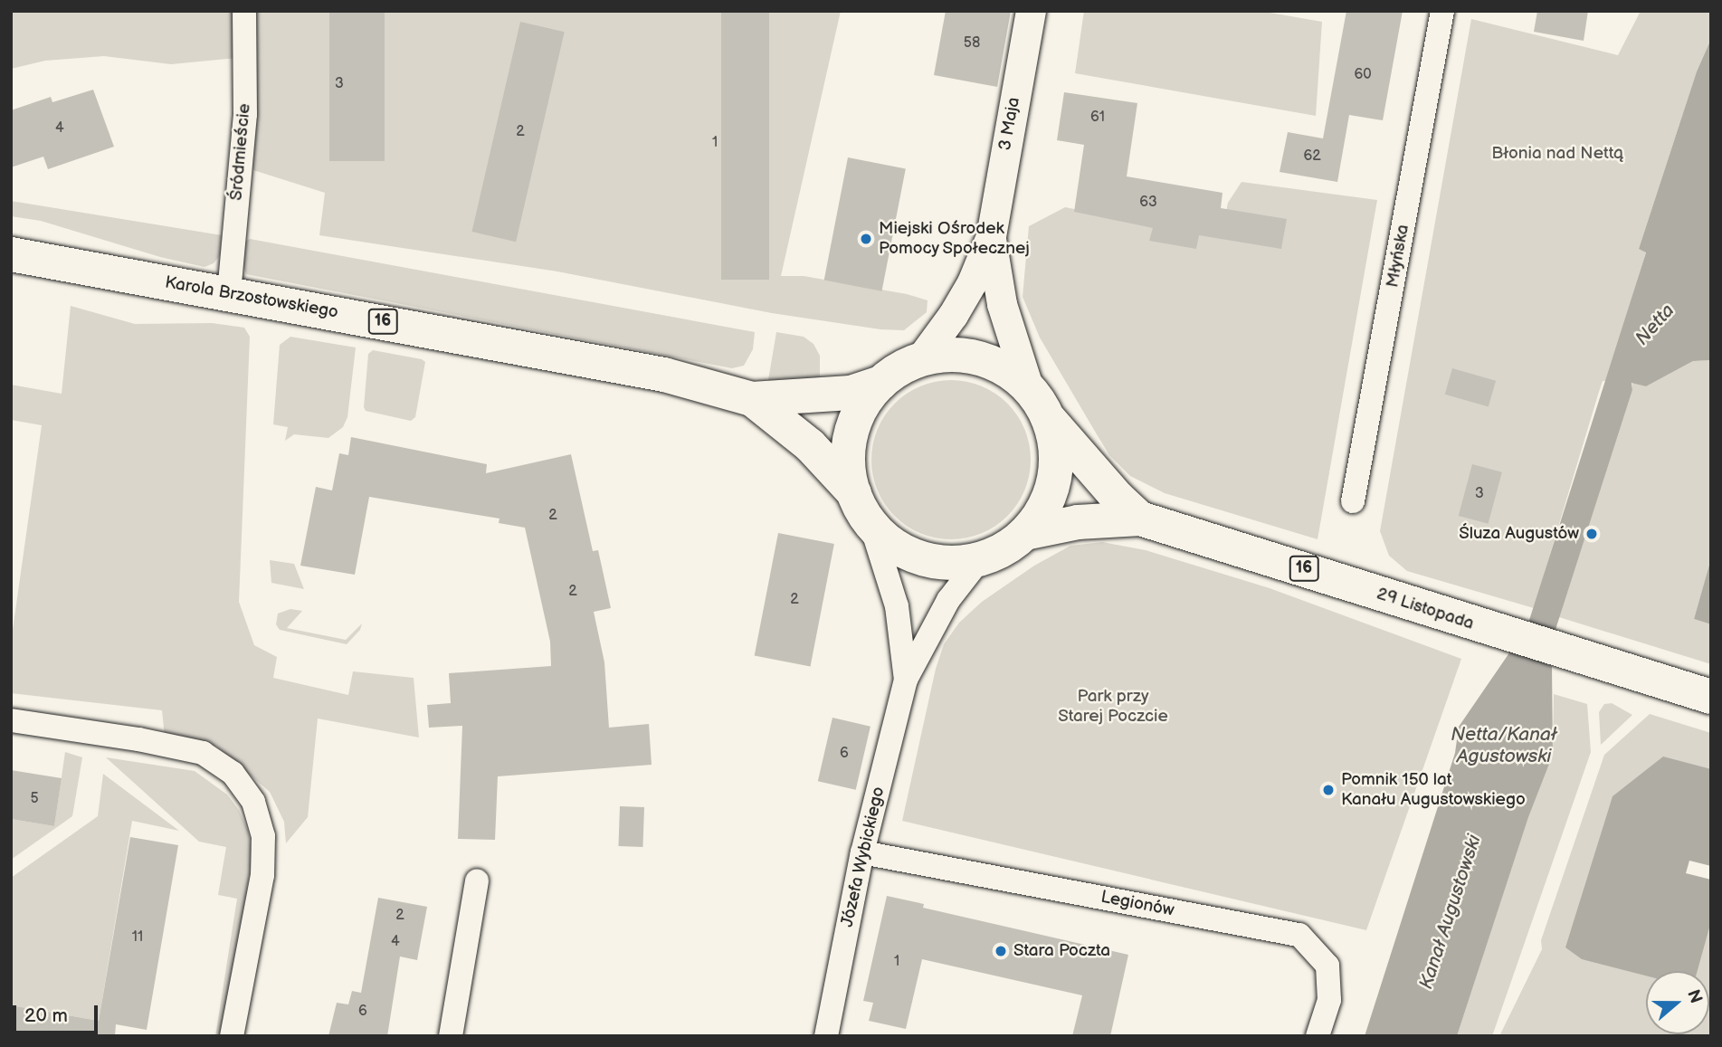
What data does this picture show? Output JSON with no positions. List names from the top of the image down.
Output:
{
  "streets": {
    "main road": ["Karola Brzostowskiego", "16", "29 Listopada"],
    "street": [
      "3 Maja",
      "Śródmieście",
      "Młyńska",
      "Józefa Wybickiego",
      "Legionów"
    ]
  },
  "crossings": [
    ["3 Maja", "Karola Brzostowskiego"],
    ["3 Maja", "29 Listopada"],
    ["3 Maja", "Józefa Wybickiego"],
    ["Śródmieście", "Karola Brzostowskiego"],
    ["Karola Brzostowskiego", "29 Listopada"],
    ["Karola Brzostowskiego", "Józefa Wybickiego"],
    ["29 Listopada", "Józefa Wybickiego"],
    ["Józefa Wybickiego", "Legionów"]
  ],
  "water": ["Netta", "Netta/Kanał Agustowski", "Kanał Augustowski"],
  "parks": ["Błonia nad Nettą", "Park przy Starej Poczcie"],
  "places": [
    "Miejski Ośrodek Pomocy Społecznej",
    "Śluza Augustów",
    "Pomnik 150 lat Kanału Augustowskiego",
    "Stara Poczta"
  ],
  "house_numbers": [
    "58",
    "60",
    "3",
    "61",
    "4",
    "2",
    "1",
    "62",
    "63",
    "3",
    "2",
    "2",
    "2",
    "6",
    "5",
    "2",
    "11",
    "4",
    "1",
    "6"
  ],
  "scale_bar": "20 m",
  "north": "right"
}
